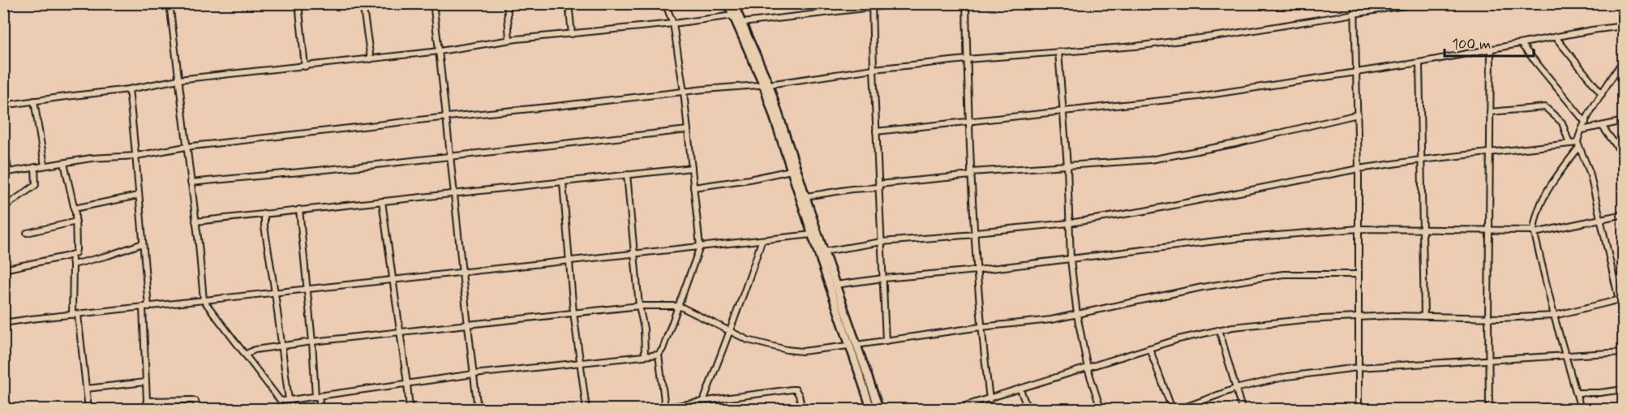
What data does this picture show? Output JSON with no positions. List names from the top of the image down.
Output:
{
  "scale_bar": "100 m"
}
